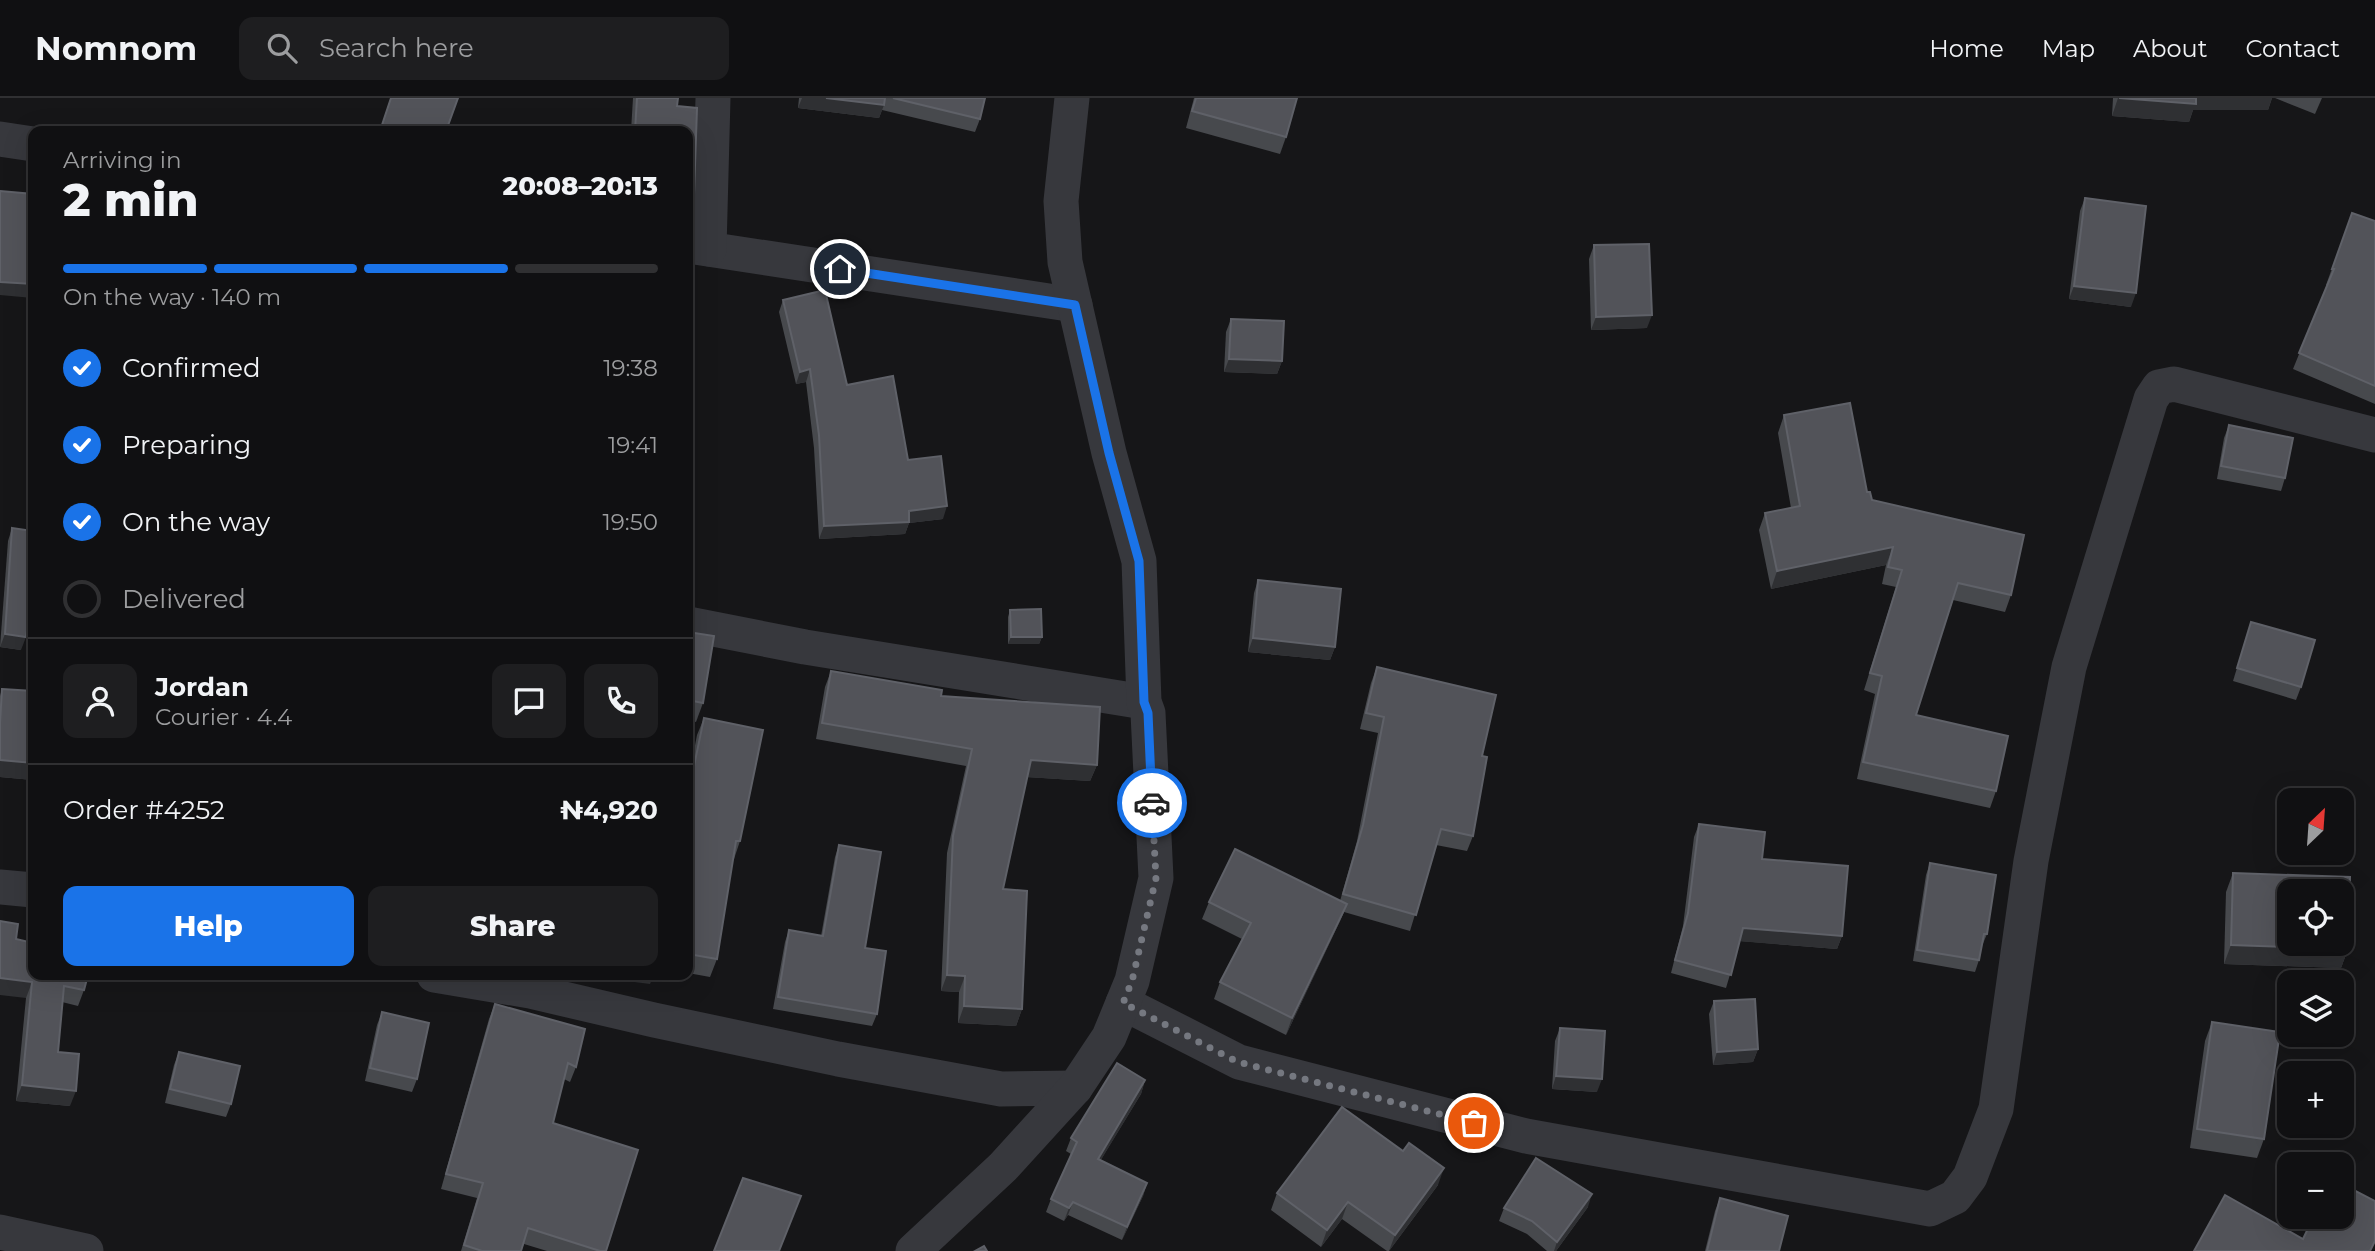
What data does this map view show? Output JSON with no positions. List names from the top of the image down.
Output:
{
  "north": "top right",
  "page": {
    "header": "Nomnom",
    "search": "Search here",
    "nav": [
      "Home",
      "Map",
      "About",
      "Contact"
    ],
    "heading": ["2 min", "Arriving in", "20:08–20:13"],
    "panel": [
      "Jordan",
      "Courier · 4.4",
      "Order #4252",
      "₦4,920"
    ],
    "bar": "On the way · 140 m",
    "list": [
      ["Confirmed", "19:38"],
      ["Preparing", "19:41"],
      ["On the way", "19:50"],
      "Delivered"
    ],
    "map_buttons": ["+", "−"],
    "buttons": ["Help", "Share"]
  }
}
